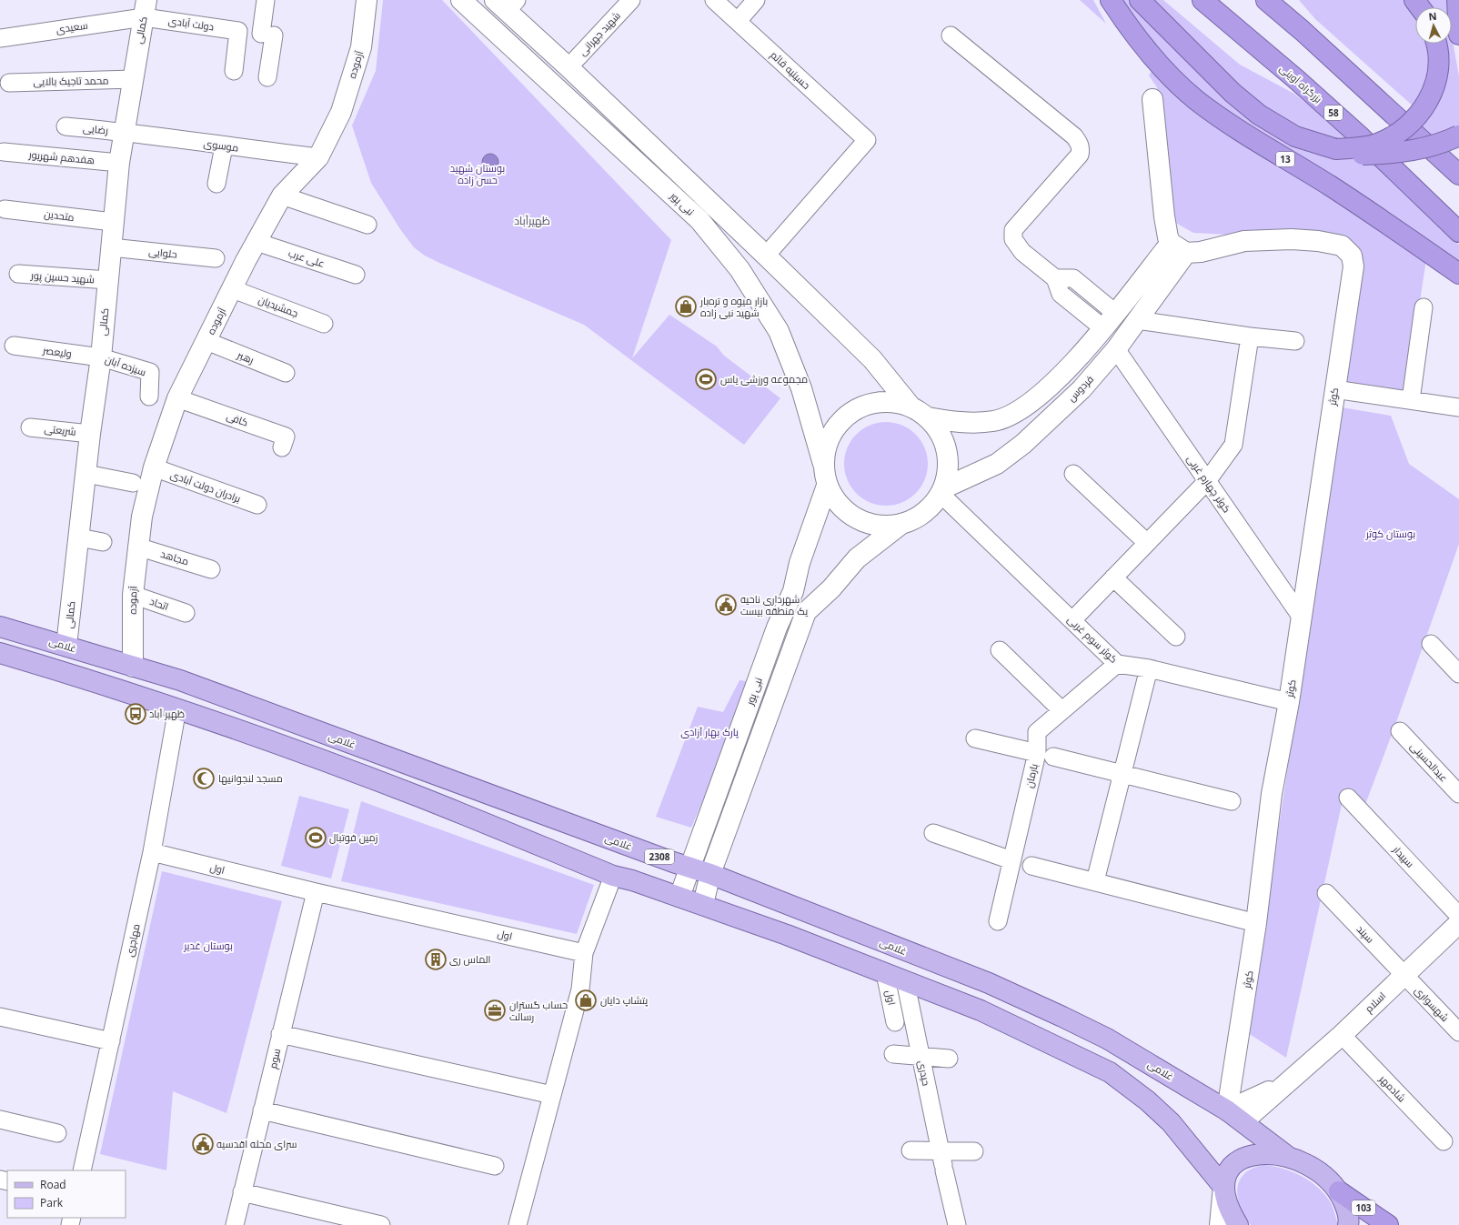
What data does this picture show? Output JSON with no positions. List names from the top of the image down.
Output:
{
  "streets": {
    "highway": [
      "بزرگراه آوینی",
      "58",
      "13",
      "103"
    ],
    "main road": [
      "کمالی",
      "آزموده",
      "نبی پور",
      "فردوس",
      "کوثر",
      "غلامی",
      "2308",
      "اسلام"
    ],
    "street": [
      "دولت آبادی",
      "سعیدی",
      "شهید جهرانی",
      "حسینیه قائم",
      "محمد تاجیک بالایی",
      "رضایی",
      "موسوی",
      "هفدهم شهریور",
      "متحدین",
      "حلوایی",
      "علی عرب",
      "شهید حسین پور",
      "جمشیدیان",
      "ولیعصر",
      "رهبر",
      "سیزده آبان",
      "کافی",
      "شریعتی",
      "کوثر چهارم غربی",
      "برادران دولت آبادی",
      "مجاهد",
      "اتحاد",
      "کوثر سوم غربی",
      "عبدالحسینی",
      "بارمان",
      "سپیدار",
      "اول",
      "سپند",
      "مهاجری",
      "شهسواری",
      "سوم",
      "حیدری",
      "شادمهر"
    ]
  },
  "crossings": [
    ["دولت آبادی", "سعیدی"],
    ["دولت آبادی", "کمالی"],
    ["سعیدی", "کمالی"],
    ["کمالی", "محمد تاجیک بالایی"],
    ["کمالی", "رضایی"],
    ["کمالی", "موسوی"],
    ["کمالی", "هفدهم شهریور"],
    ["کمالی", "متحدین"],
    ["کمالی", "حلوایی"],
    ["کمالی", "شهید حسین پور"],
    ["کمالی", "ولیعصر"],
    ["کمالی", "سیزده آبان"],
    ["کمالی", "شریعتی"],
    ["کمالی", "غلامی"],
    ["شهید جهرانی", "نبی پور"],
    ["آزموده", "موسوی"],
    ["آزموده", "علی عرب"],
    ["آزموده", "جمشیدیان"],
    ["آزموده", "رهبر"],
    ["آزموده", "کافی"],
    ["آزموده", "برادران دولت آبادی"],
    ["آزموده", "مجاهد"],
    ["آزموده", "اتحاد"],
    ["آزموده", "غلامی"],
    ["حسینیه قائم", "نبی پور"],
    ["رضایی", "موسوی"],
    ["نبی پور", "فردوس"],
    ["نبی پور", "کوثر سوم غربی"],
    ["نبی پور", "غلامی"],
    ["ولیعصر", "سیزده آبان"],
    ["فردوس", "کوثر"],
    ["فردوس", "کوثر چهارم غربی"],
    ["فردوس", "کوثر سوم غربی"],
    ["کوثر", "کوثر چهارم غربی"],
    ["کوثر", "کوثر سوم غربی"],
    ["کوثر", "غلامی"],
    ["کوثر سوم غربی", "بارمان"],
    ["غلامی", "اسلام"],
    ["اول", "مهاجری"],
    ["اول", "سوم"],
    ["سپند", "اسلام"],
    ["سپند", "شهسواری"],
    ["اسلام", "شهسواری"],
    ["اسلام", "شادمهر"]
  ],
  "districts": ["ظهیرآباد"],
  "parks": [
    "بوستان شهید حسن زاده",
    "بوستان کوثر",
    "پارک بهار آزادی",
    "بوستان غدیر"
  ],
  "places": {
    "shop": ["بازار میوه و تره‌بار شهید نبی زاده", "پتشاپ دایان"],
    "sports": ["مجموعه ورزشی یاس", "زمین فوتبال"],
    "public building": ["شهرداری ناحیه یک منطقه بیست", "سرای محله اقدسیه"],
    "bus stop": ["ظهیر آباد"],
    "mosque": ["مسجد لنجوانیها"],
    "building": ["الماس ری"],
    "office": ["حساب گستران رسالت"]
  },
  "legend": ["Road", "Park"],
  "north": "top"
}
